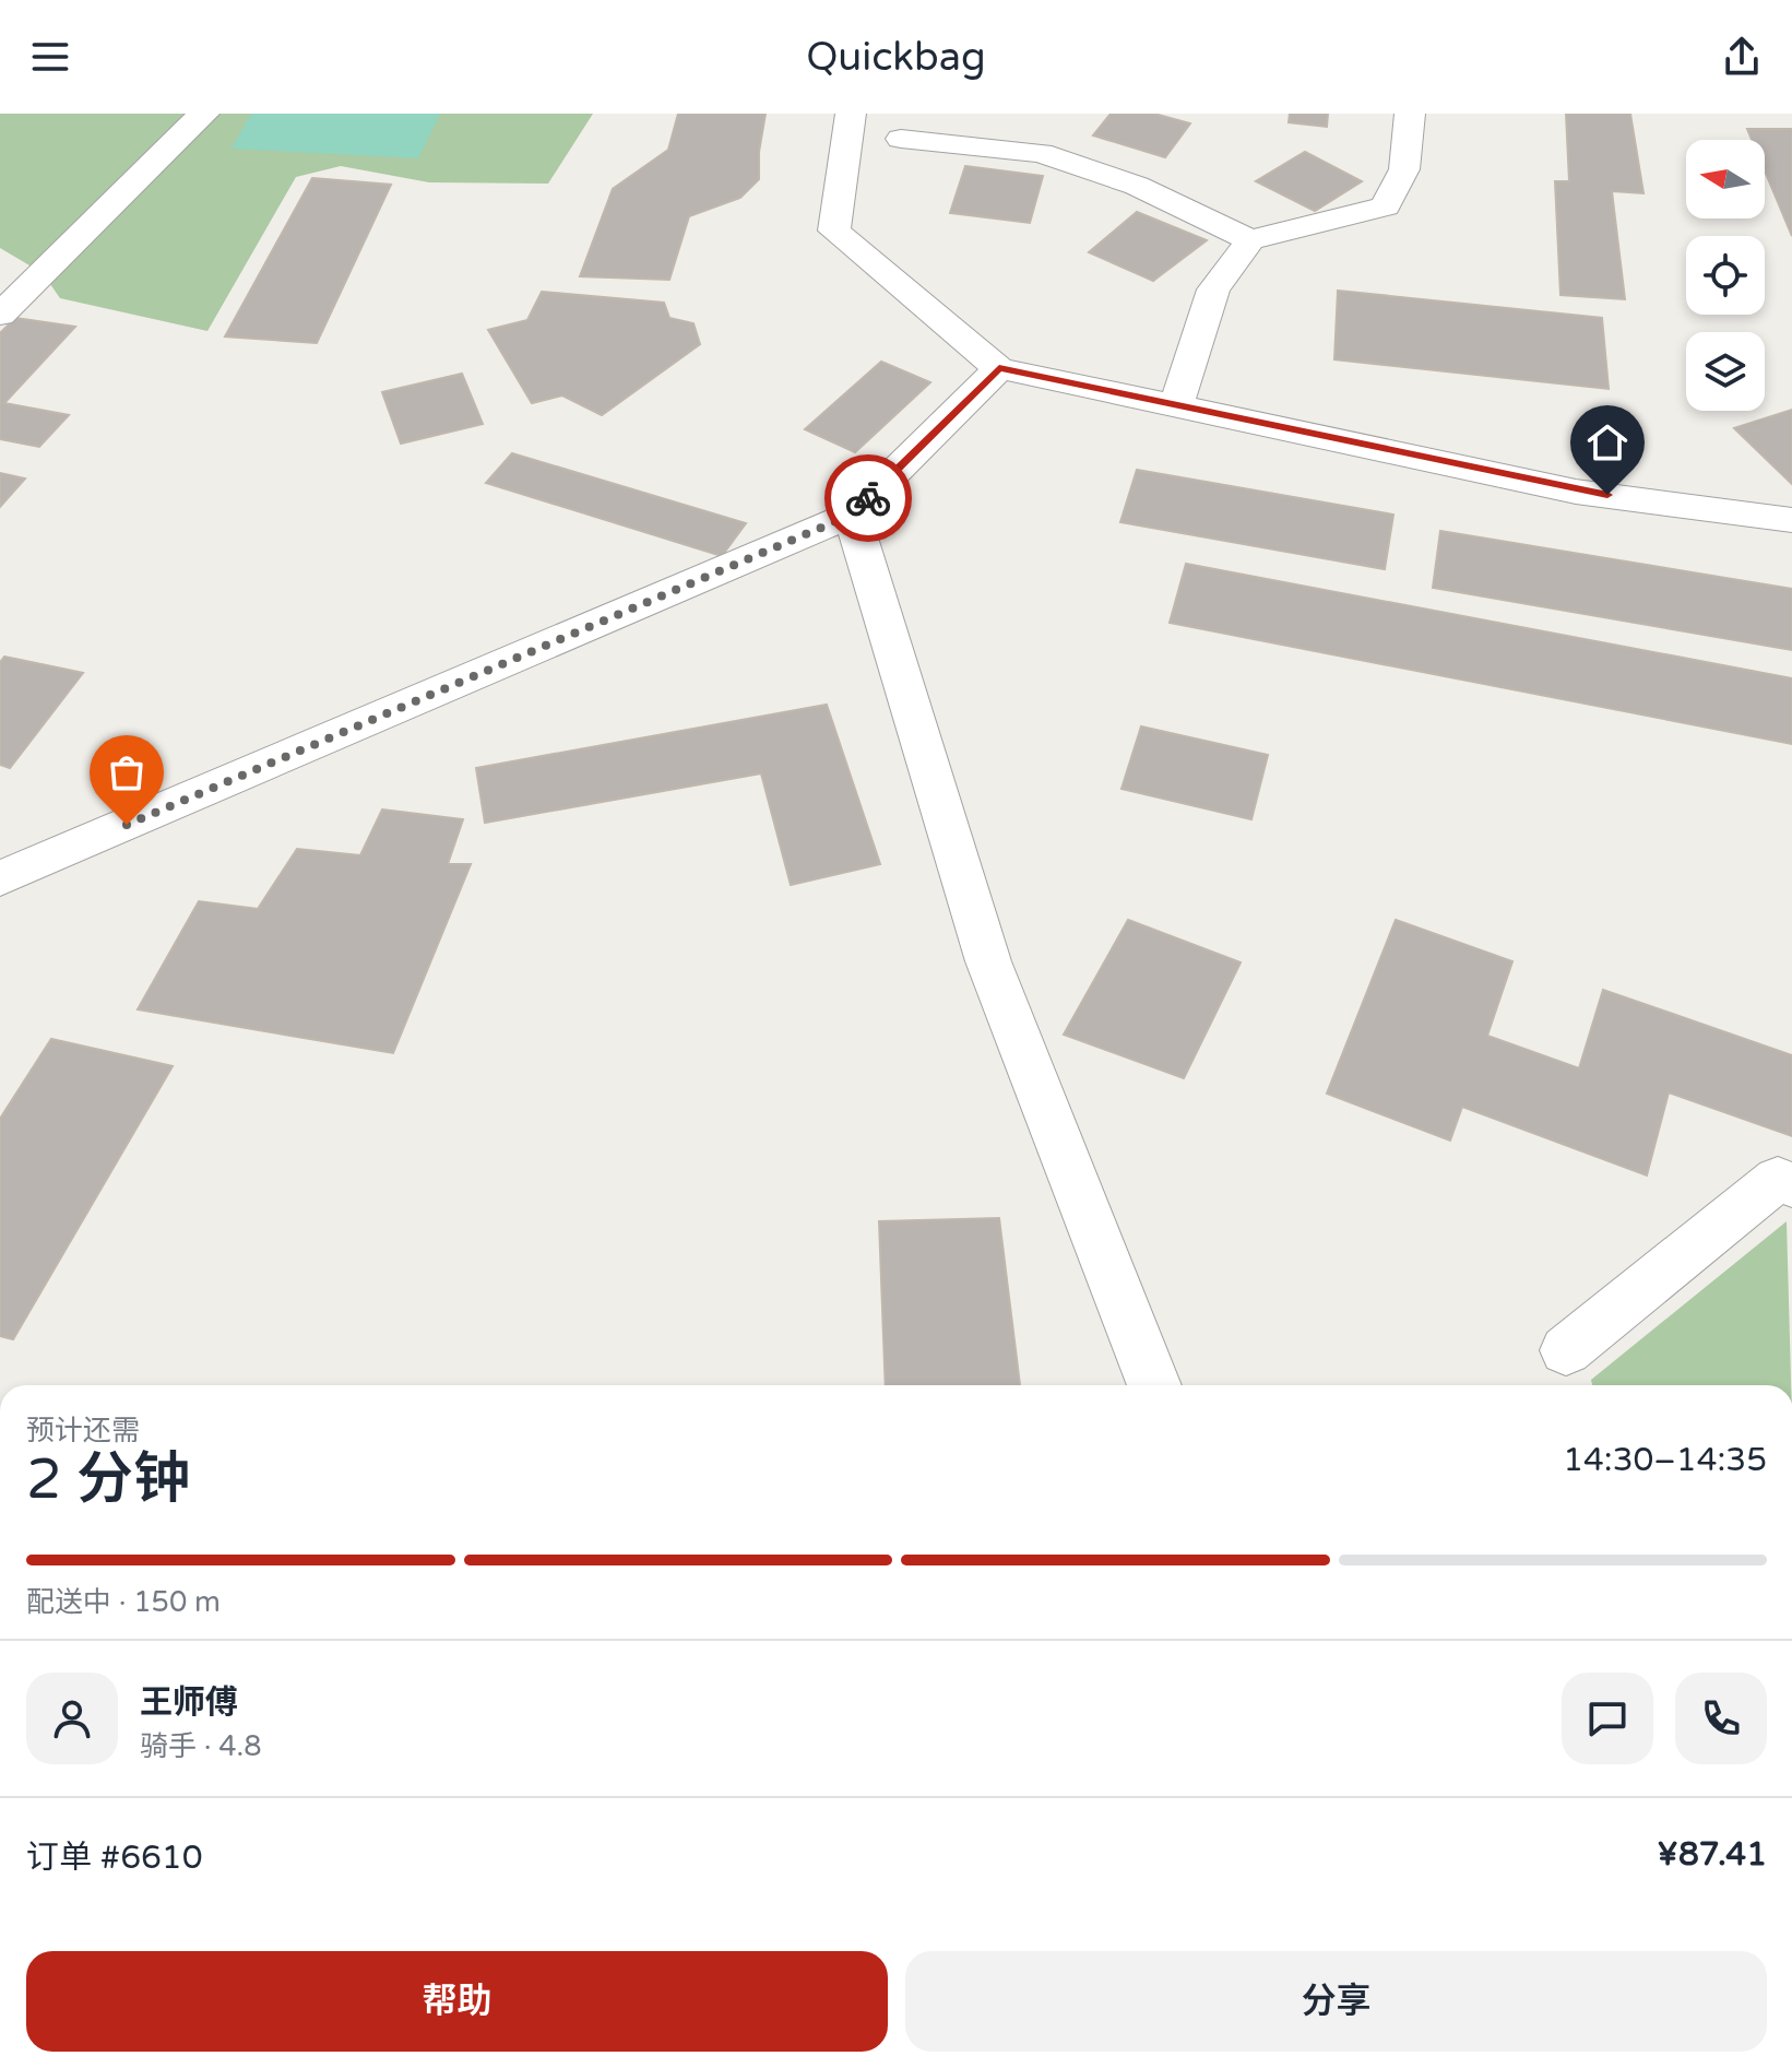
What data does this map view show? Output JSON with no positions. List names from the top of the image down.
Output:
{
  "north": "left",
  "page": {
    "header": "Quickbag",
    "heading": ["2 分钟", "预计还需", "14:30–14:35"],
    "panel": [
      "王师傅",
      "骑手 · 4.8",
      "订单 #6610",
      "¥87.41"
    ],
    "bar": "配送中 · 150 m",
    "buttons": ["帮助", "分享"]
  }
}
